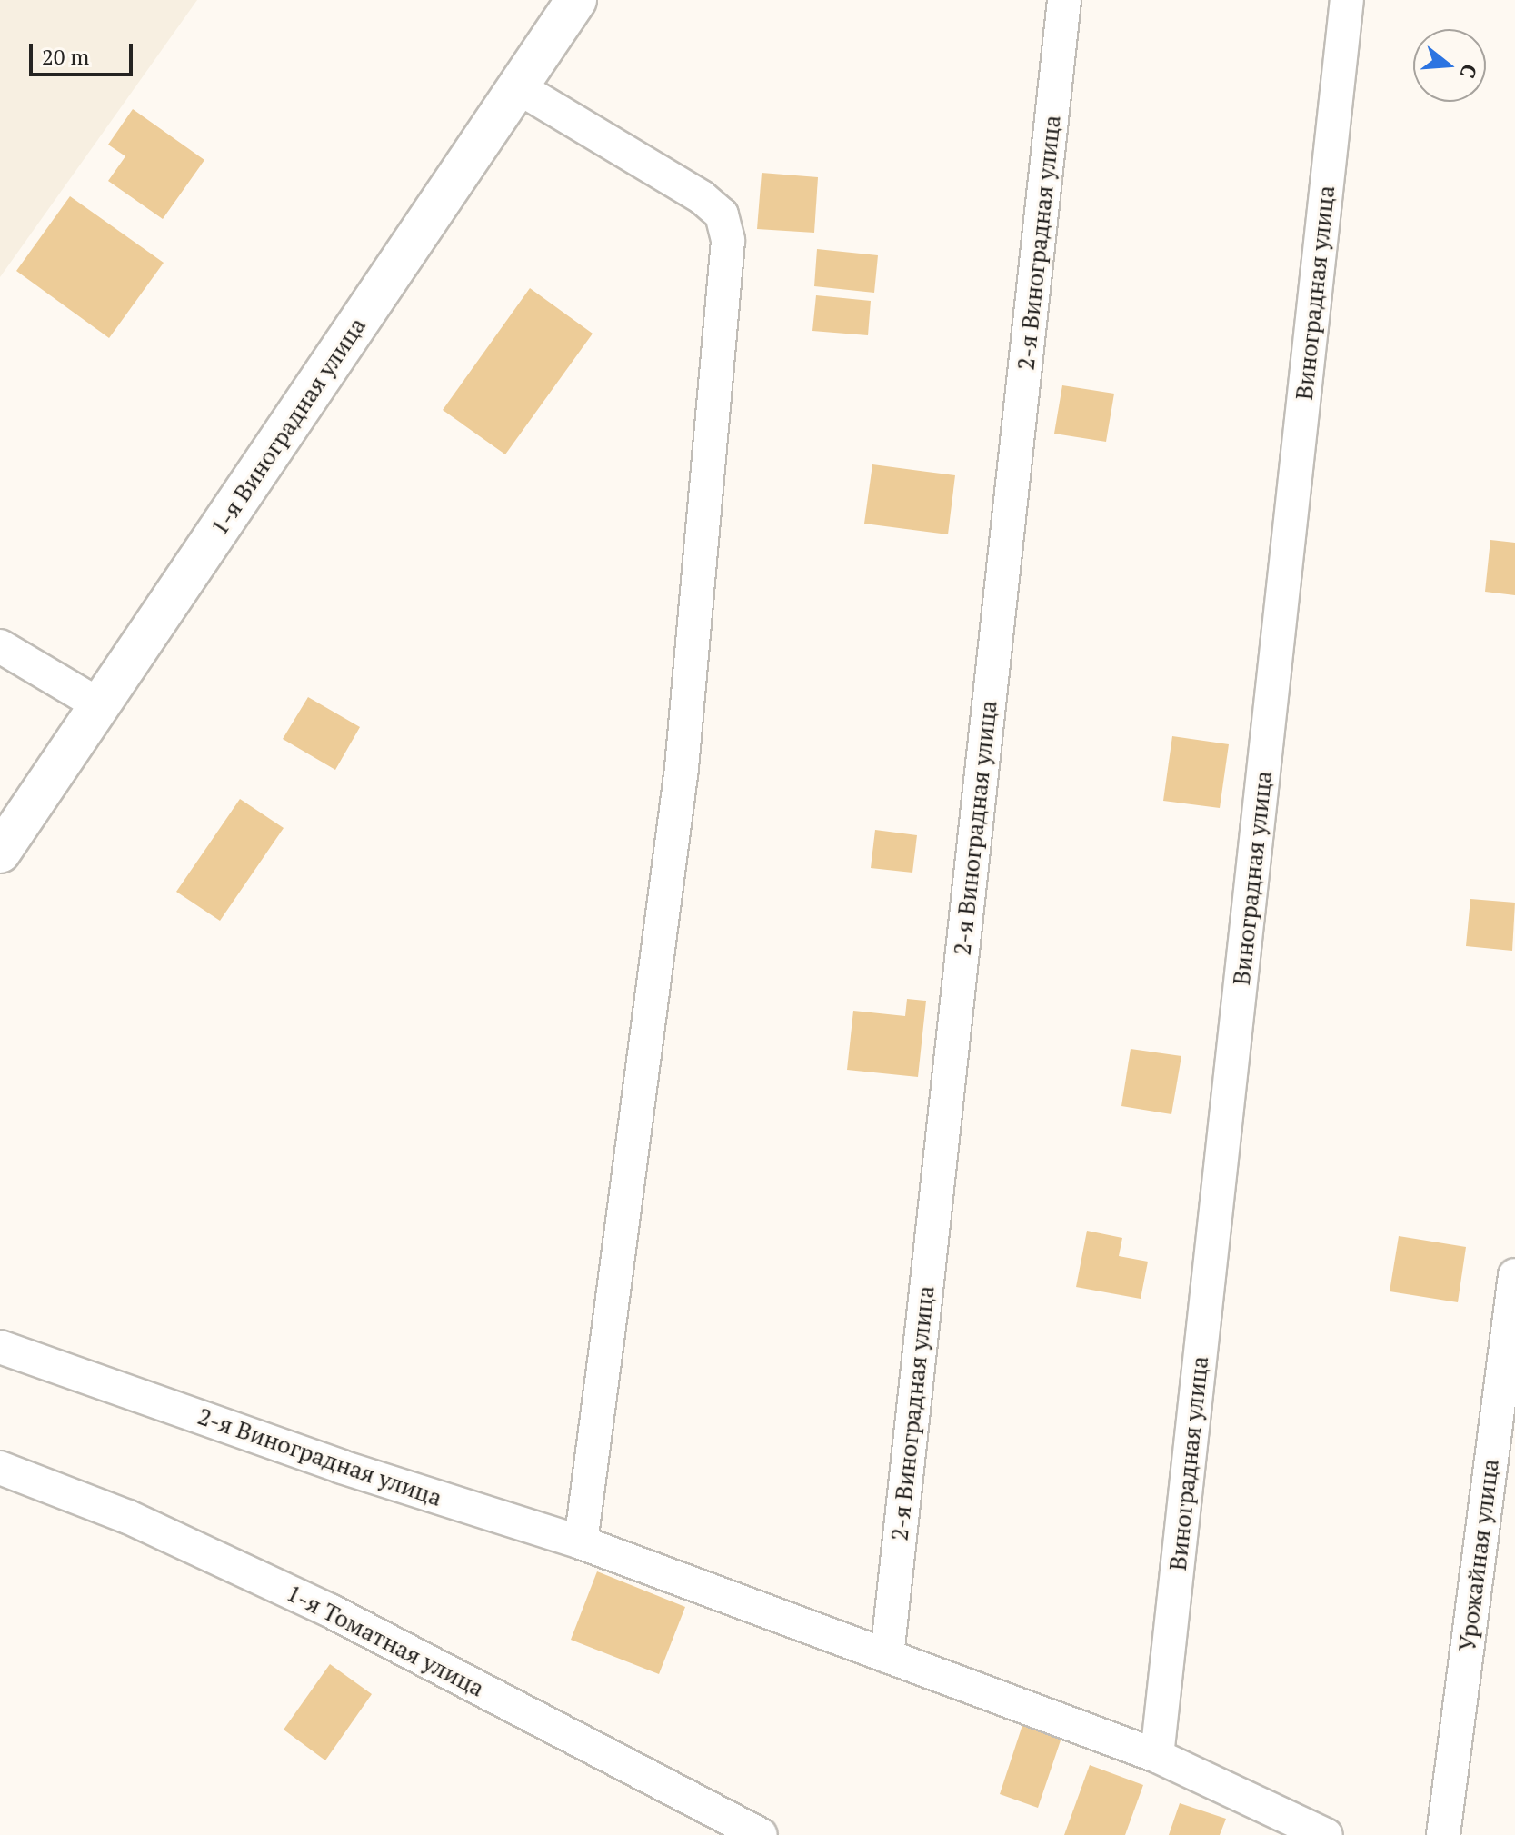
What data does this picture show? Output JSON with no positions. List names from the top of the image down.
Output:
{
  "streets": {
    "main road": ["1-я Виноградная улица"],
    "street": [
      "2-я Виноградная улица",
      "Виноградная улица",
      "Урожайная улица",
      "1-я Томатная улица"
    ]
  },
  "crossings": [
    ["2-я Виноградная улица", "Виноградная улица"]
  ],
  "scale_bar": "20 m",
  "north": "right"
}
